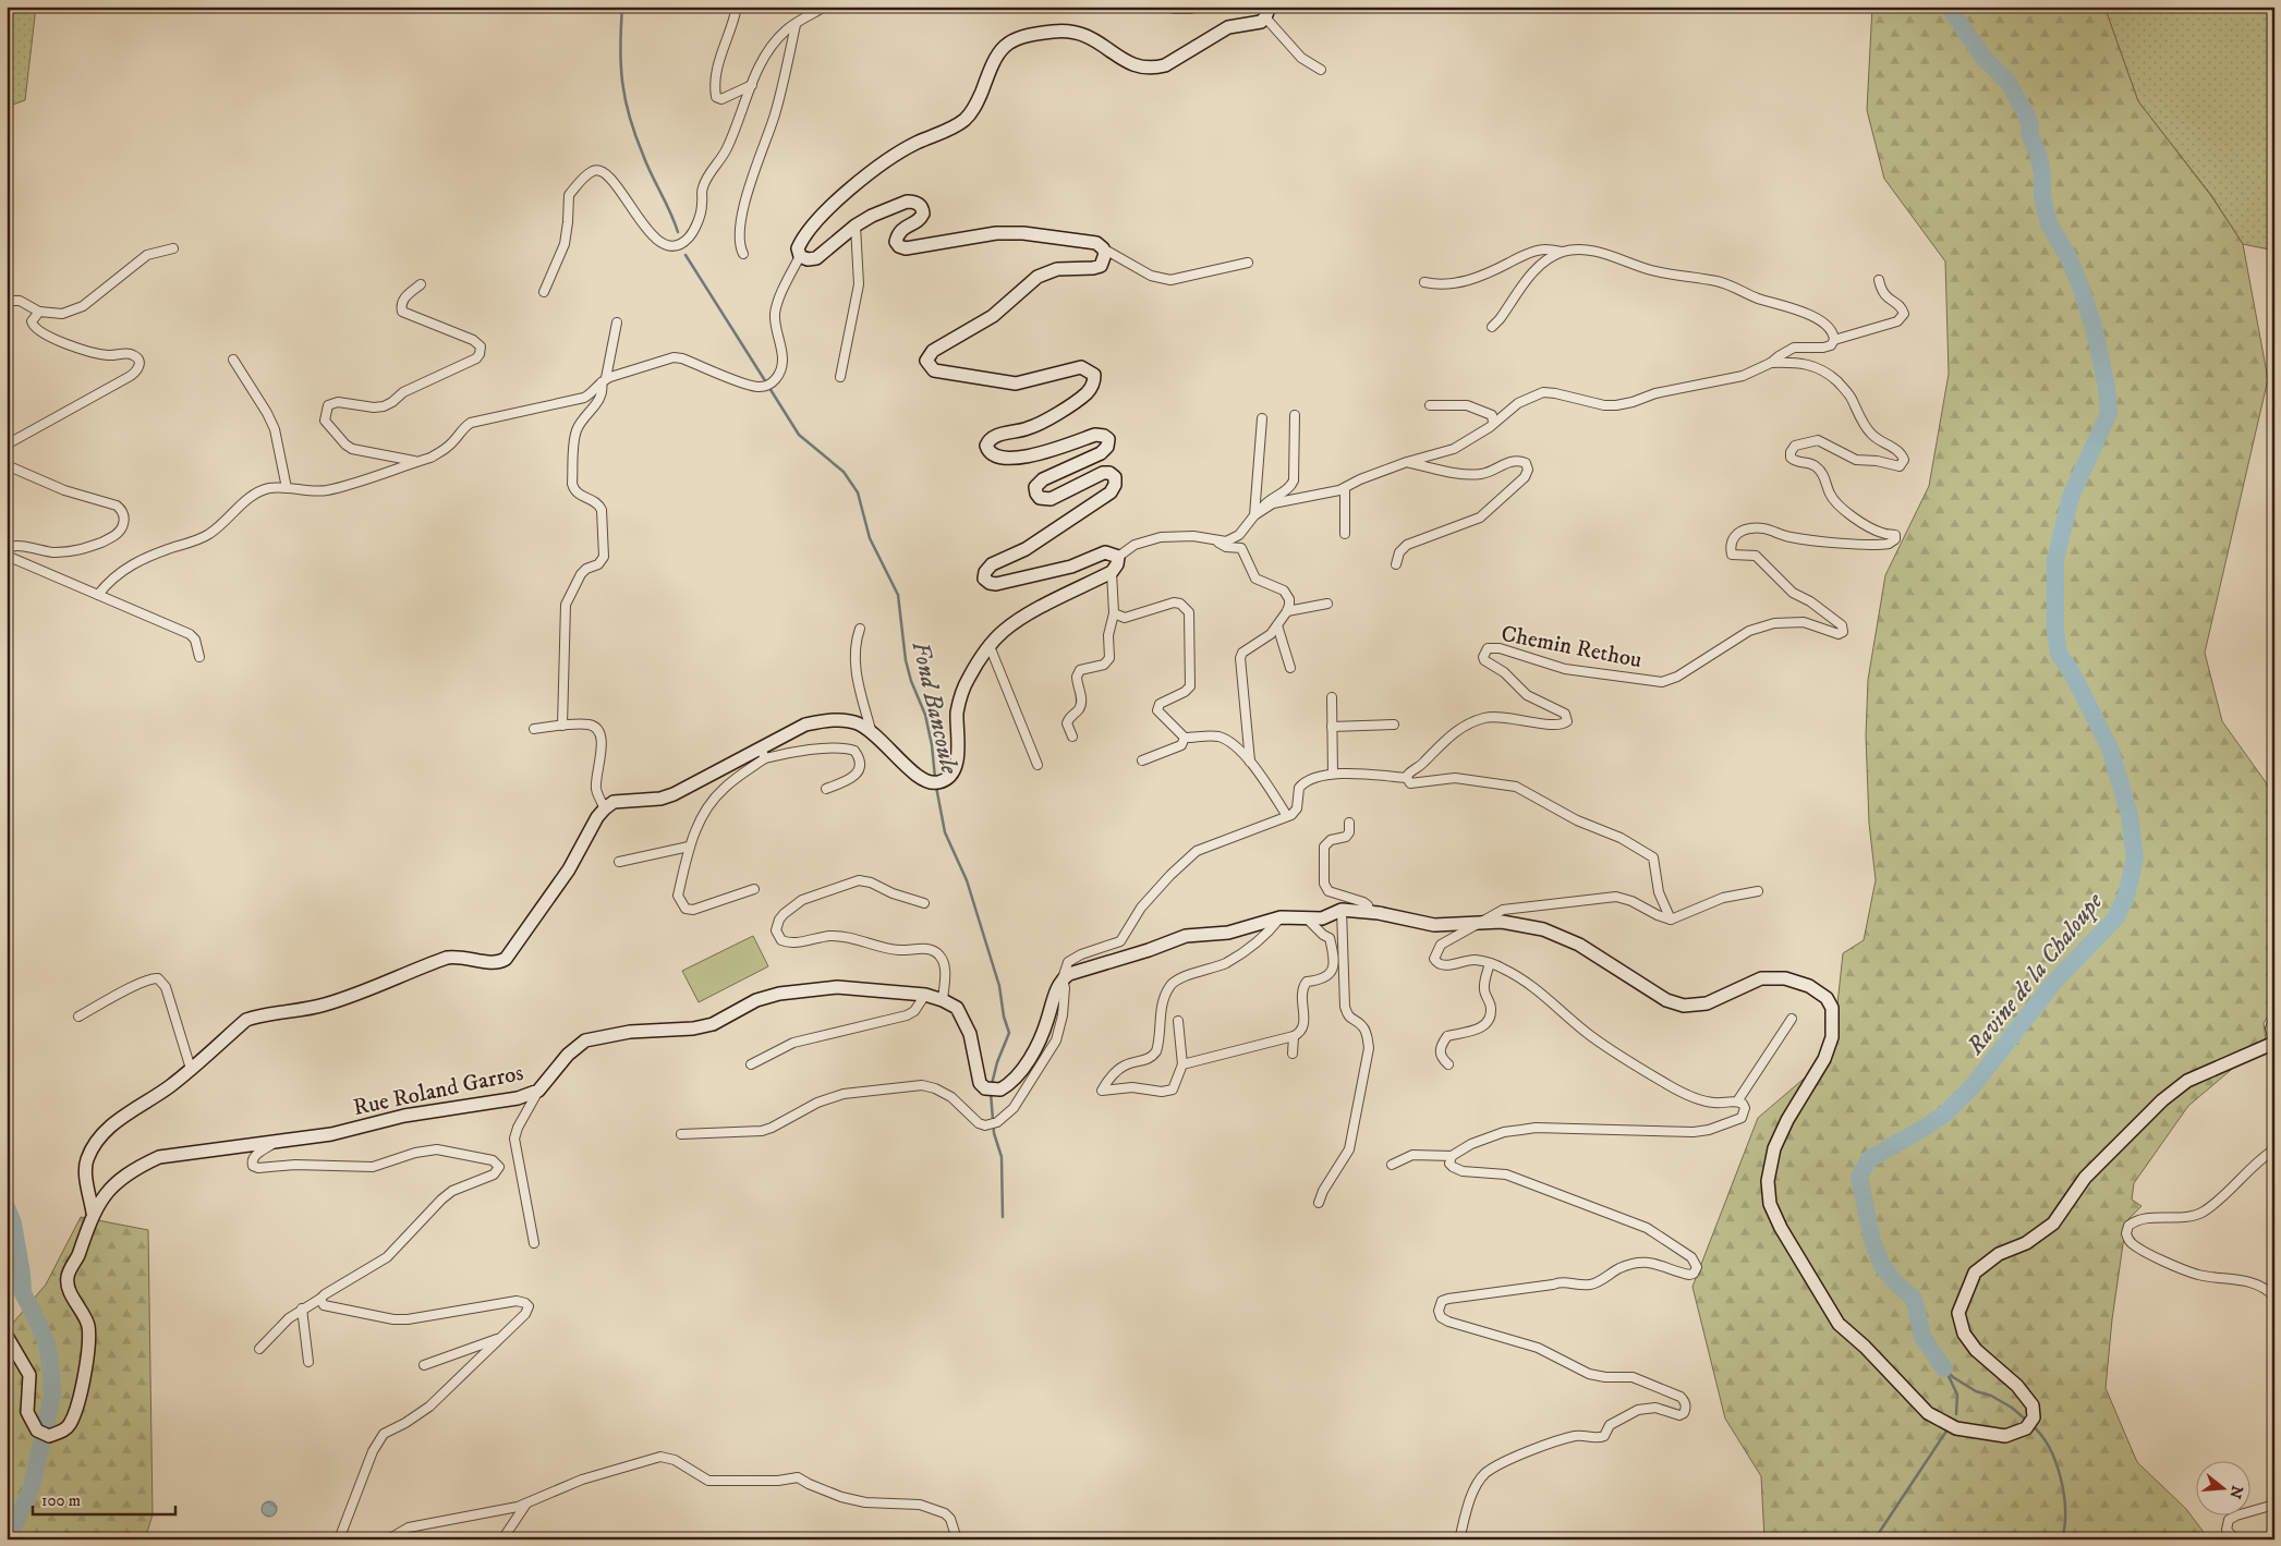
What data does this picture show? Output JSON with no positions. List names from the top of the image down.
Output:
{
  "streets": {
    "main road": ["Rue Roland Garros"],
    "street": ["Chemin Rethou"]
  },
  "water": ["Fond Bancoule", "Ravine de la Chaloupe"],
  "scale_bar": "100 m",
  "north": "right"
}
